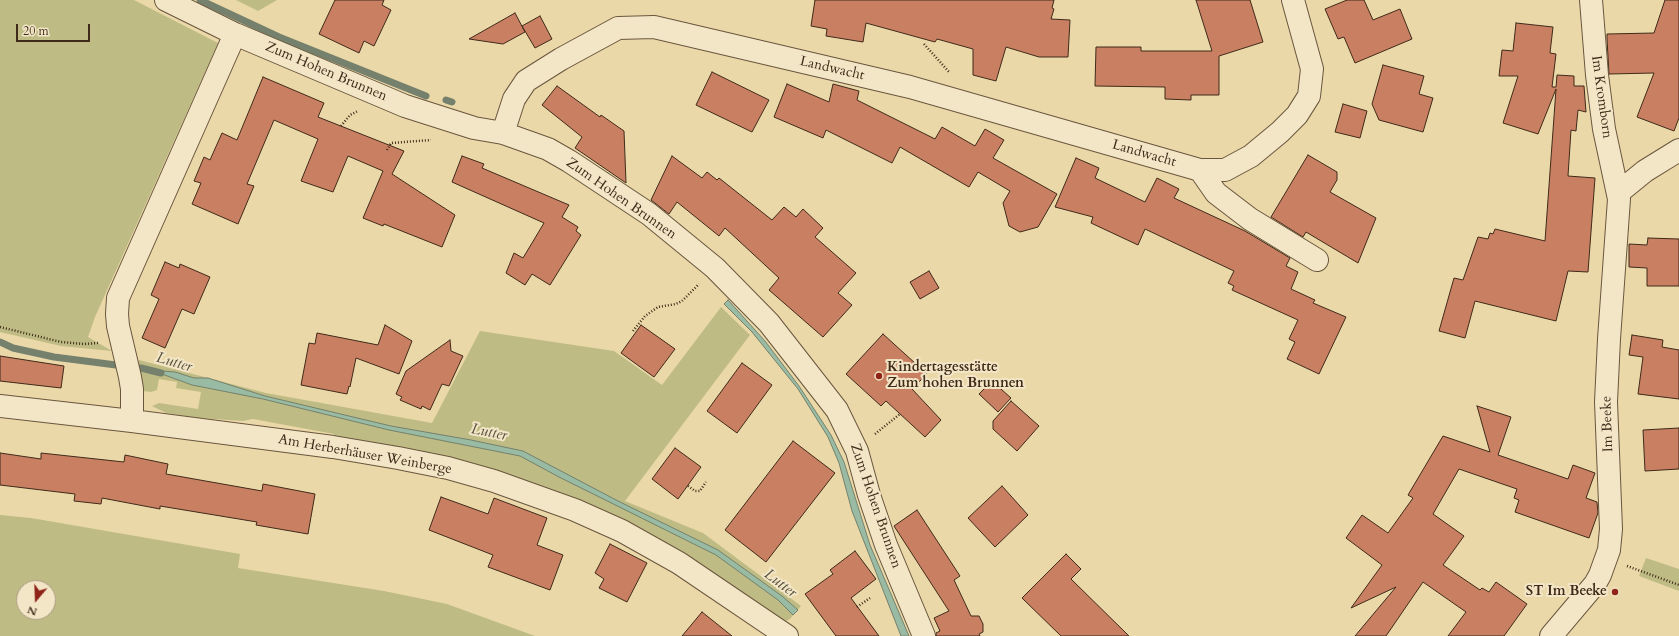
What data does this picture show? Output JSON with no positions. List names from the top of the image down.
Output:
{
  "streets": {
    "street": [
      "Landwacht",
      "Zum Hohen Brunnen",
      "Im Kromborn",
      "Im Beeke",
      "Am Herberhäuser Weinberge"
    ]
  },
  "crossings": [
    ["Landwacht", "Zum Hohen Brunnen"],
    ["Im Kromborn", "Im Beeke"]
  ],
  "water": ["Lutter"],
  "places": ["Kindertagesstätte Zum hohen Brunnen", "ST Im Beeke"],
  "scale_bar": "20 m",
  "north": "bottom"
}
